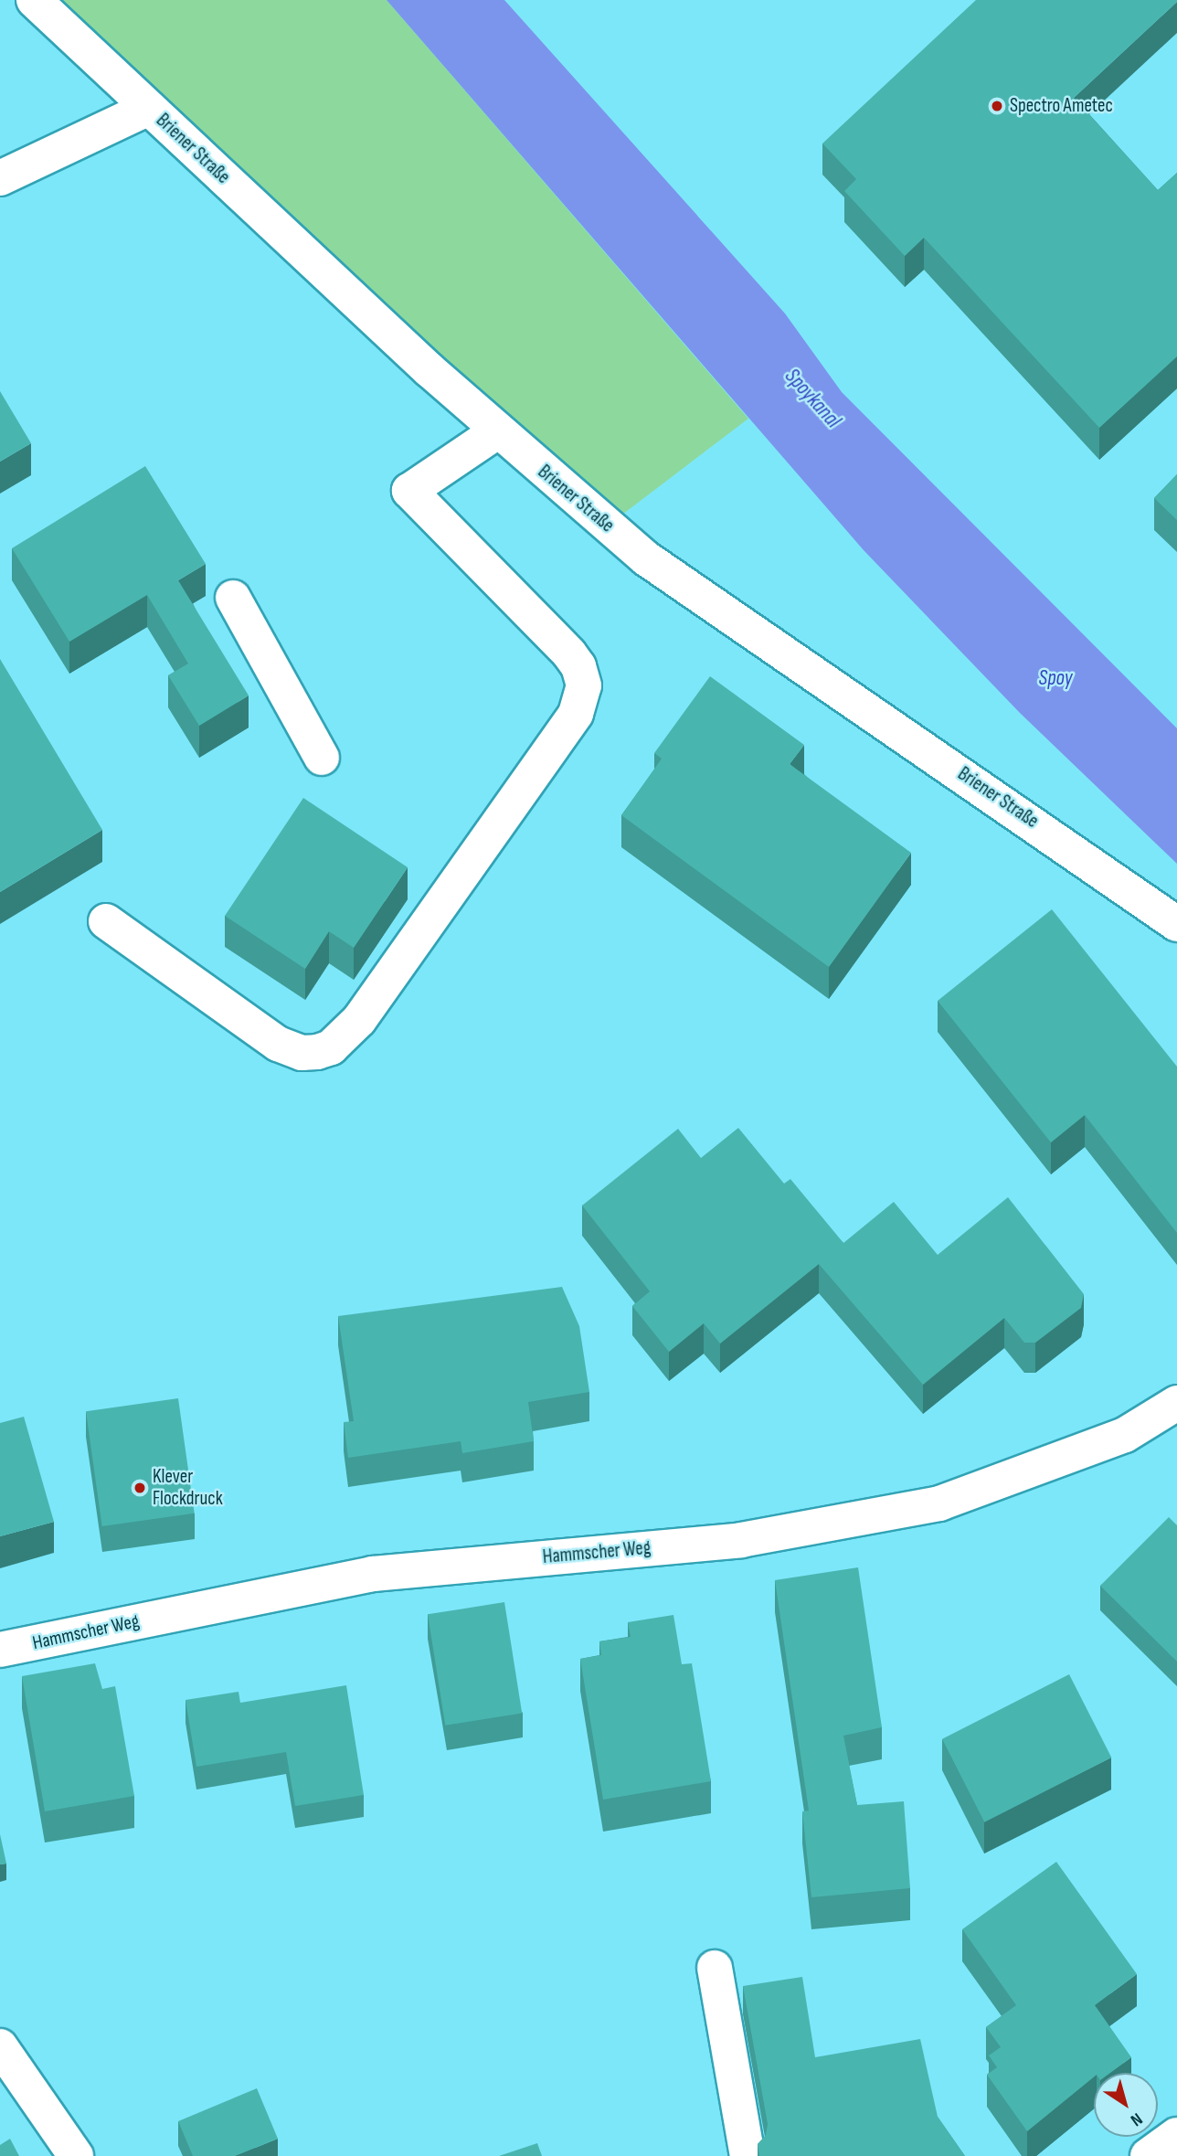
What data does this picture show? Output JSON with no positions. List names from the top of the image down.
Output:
{
  "streets": {
    "street": ["Briener Straße", "Hammscher Weg"]
  },
  "water": ["Spoykanal", "Spoy"],
  "places": ["Spectro Ametec", "Klever Flockdruck"],
  "north": "bottom right"
}
